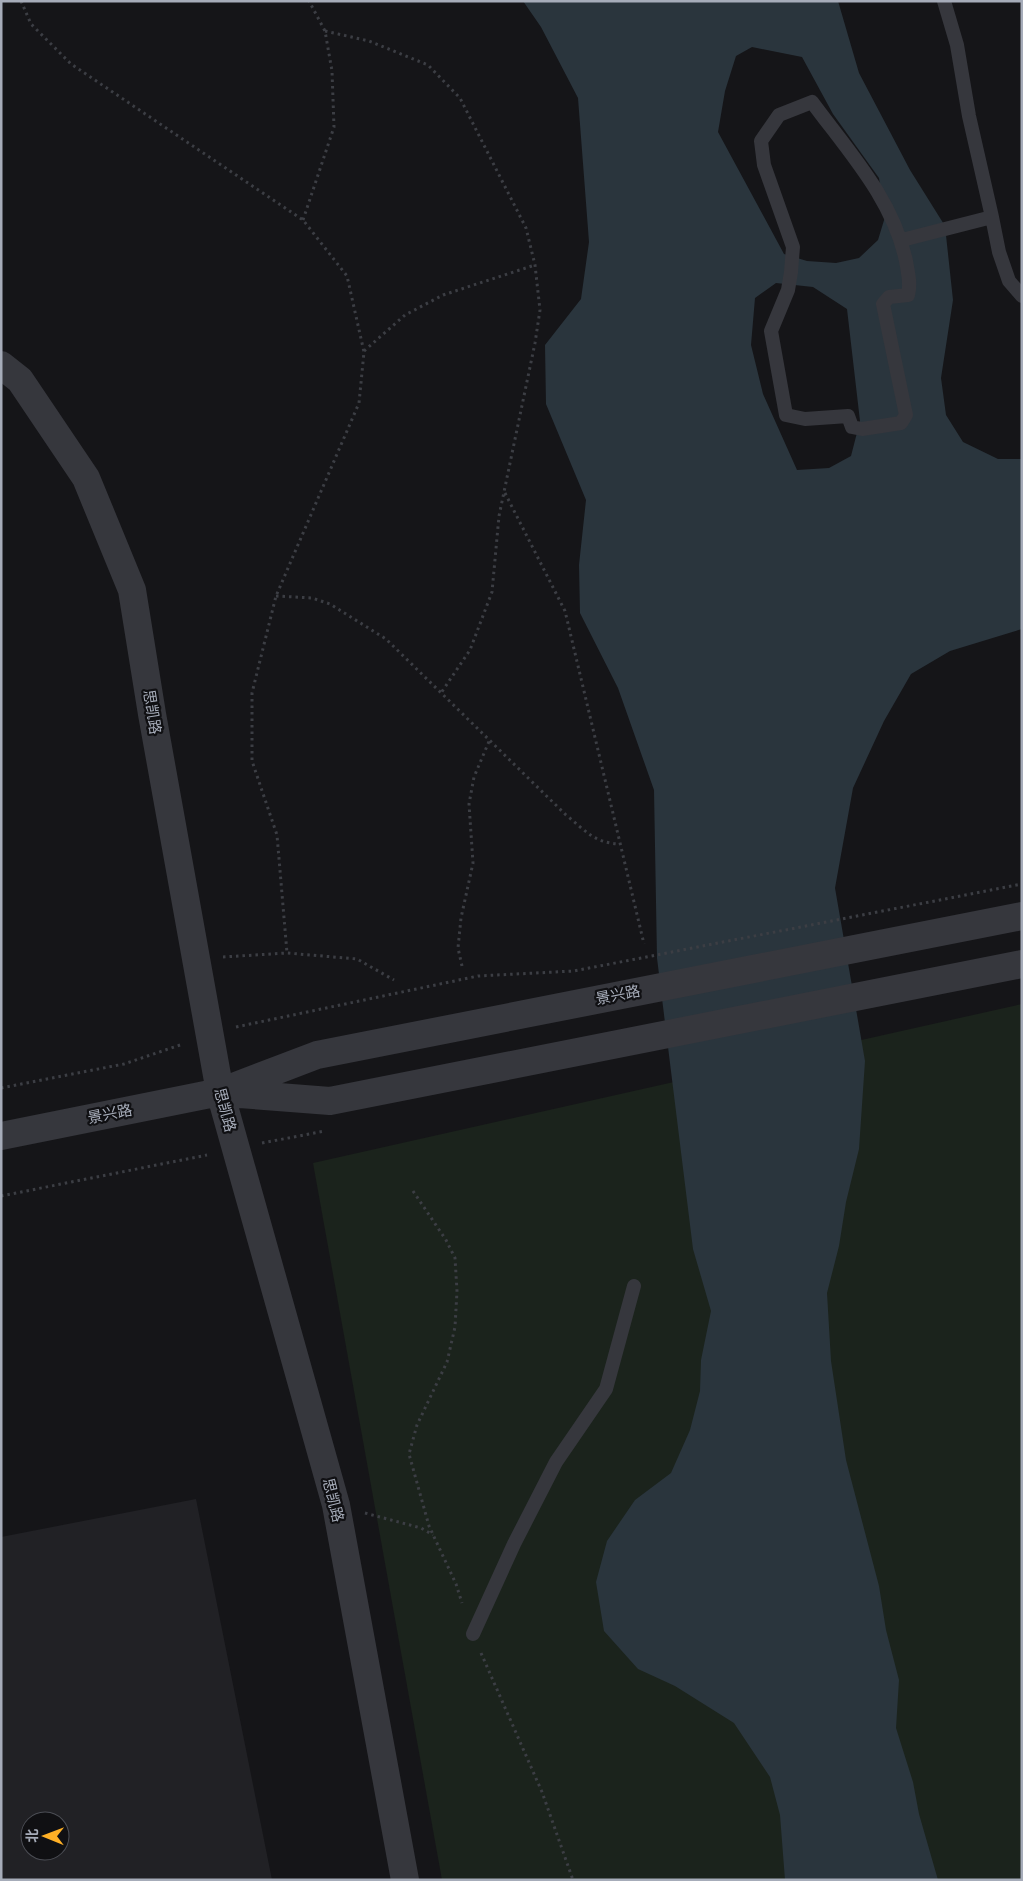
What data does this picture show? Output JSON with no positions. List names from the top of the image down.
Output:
{
  "streets": {
    "street": ["思凯路", "景兴路"]
  },
  "crossings": [
    ["思凯路", "景兴路"]
  ],
  "north": "left"
}
